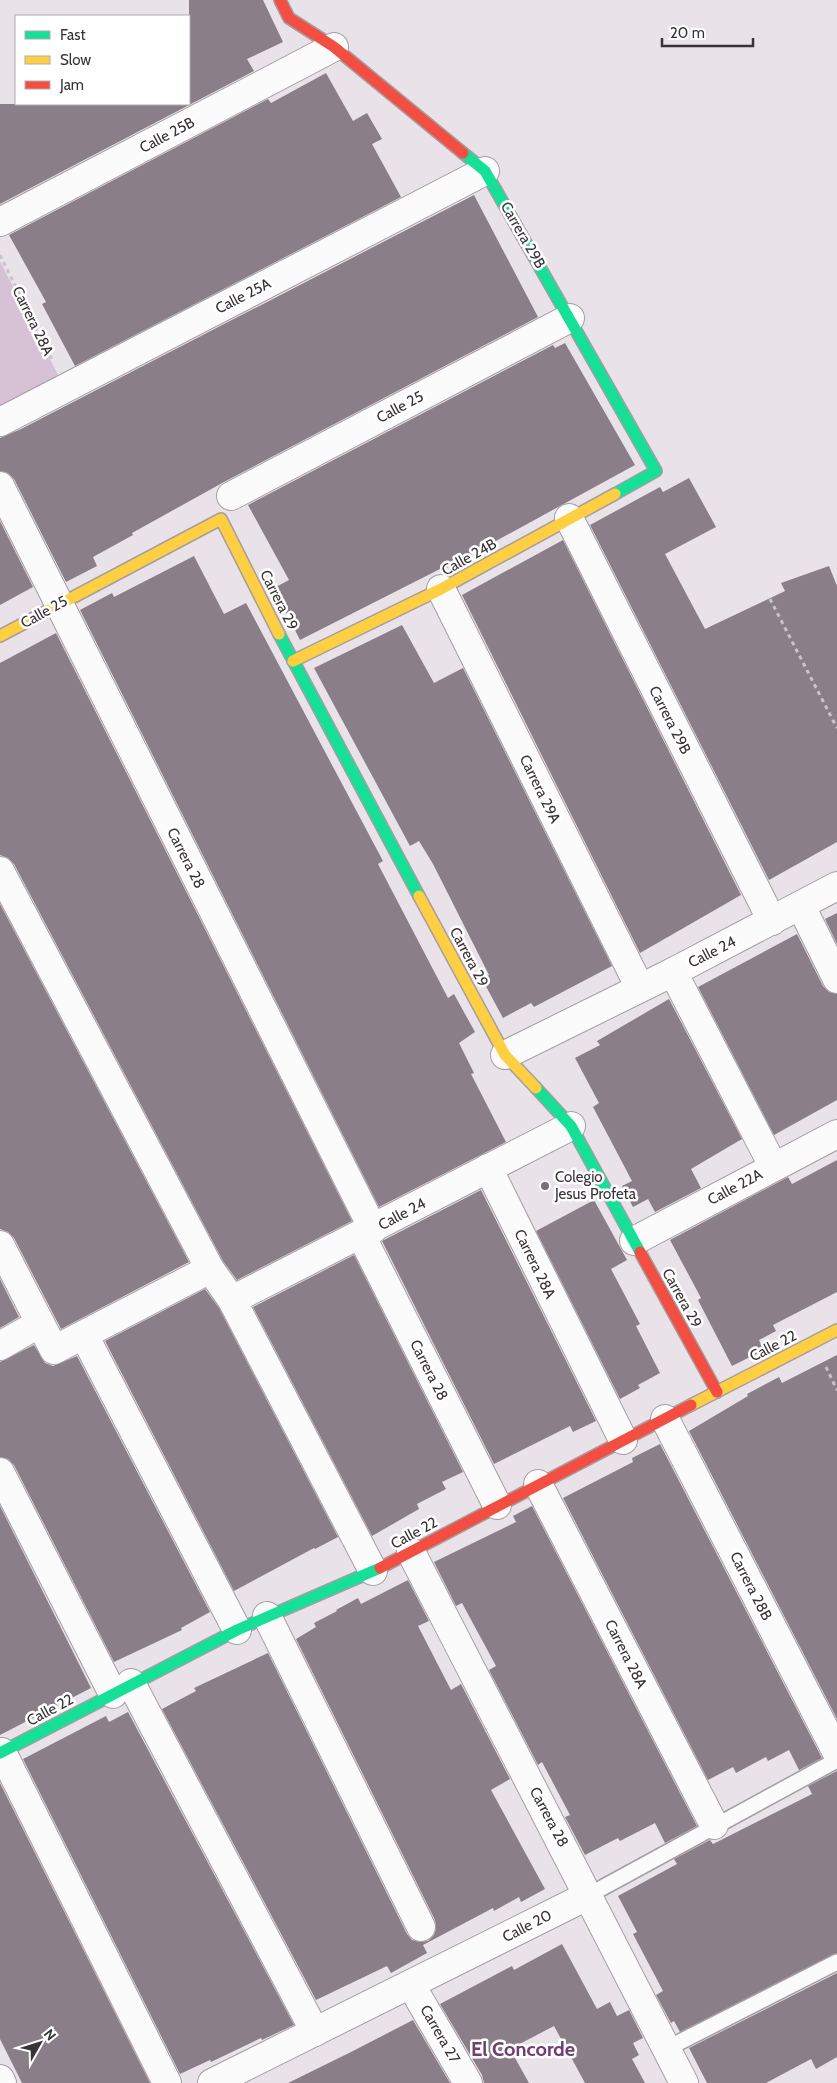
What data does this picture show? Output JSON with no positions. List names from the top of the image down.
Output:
{
  "streets": {
    "street": [
      "Calle 25B",
      "Carrera 29B",
      "Calle 25A",
      "Carrera 28A",
      "Calle 25",
      "Calle 24B",
      "Carrera 29",
      "Carrera 29A",
      "Carrera 28",
      "Calle 24",
      "Calle 22A",
      "Calle 22",
      "Carrera 28B",
      "Calle 20",
      "Carrera 27"
    ]
  },
  "crossings": [
    ["Calle 25B", "Carrera 29B"],
    ["Carrera 29B", "Calle 25A"],
    ["Carrera 29B", "Calle 25"],
    ["Carrera 29B", "Calle 24B"],
    ["Carrera 29B", "Calle 24"],
    ["Calle 25A", "Carrera 28A"],
    ["Carrera 28A", "Calle 24"],
    ["Carrera 28A", "Calle 22"],
    ["Carrera 28A", "Calle 20"],
    ["Calle 25", "Carrera 29"],
    ["Calle 25", "Carrera 28"],
    ["Calle 24B", "Carrera 29"],
    ["Calle 24B", "Carrera 29A"],
    ["Carrera 29", "Calle 24"],
    ["Carrera 29", "Calle 22A"],
    ["Carrera 29", "Calle 22"],
    ["Carrera 29A", "Calle 24"],
    ["Carrera 28", "Calle 24"],
    ["Carrera 28", "Calle 22"],
    ["Carrera 28", "Calle 20"],
    ["Calle 22", "Carrera 28B"],
    ["Calle 20", "Carrera 27"]
  ],
  "districts": ["El Concorde"],
  "places": ["Colegio Jesus Profeta"],
  "legend": ["Fast", "Slow", "Jam"],
  "scale_bar": "20 m",
  "north": "top right"
}
